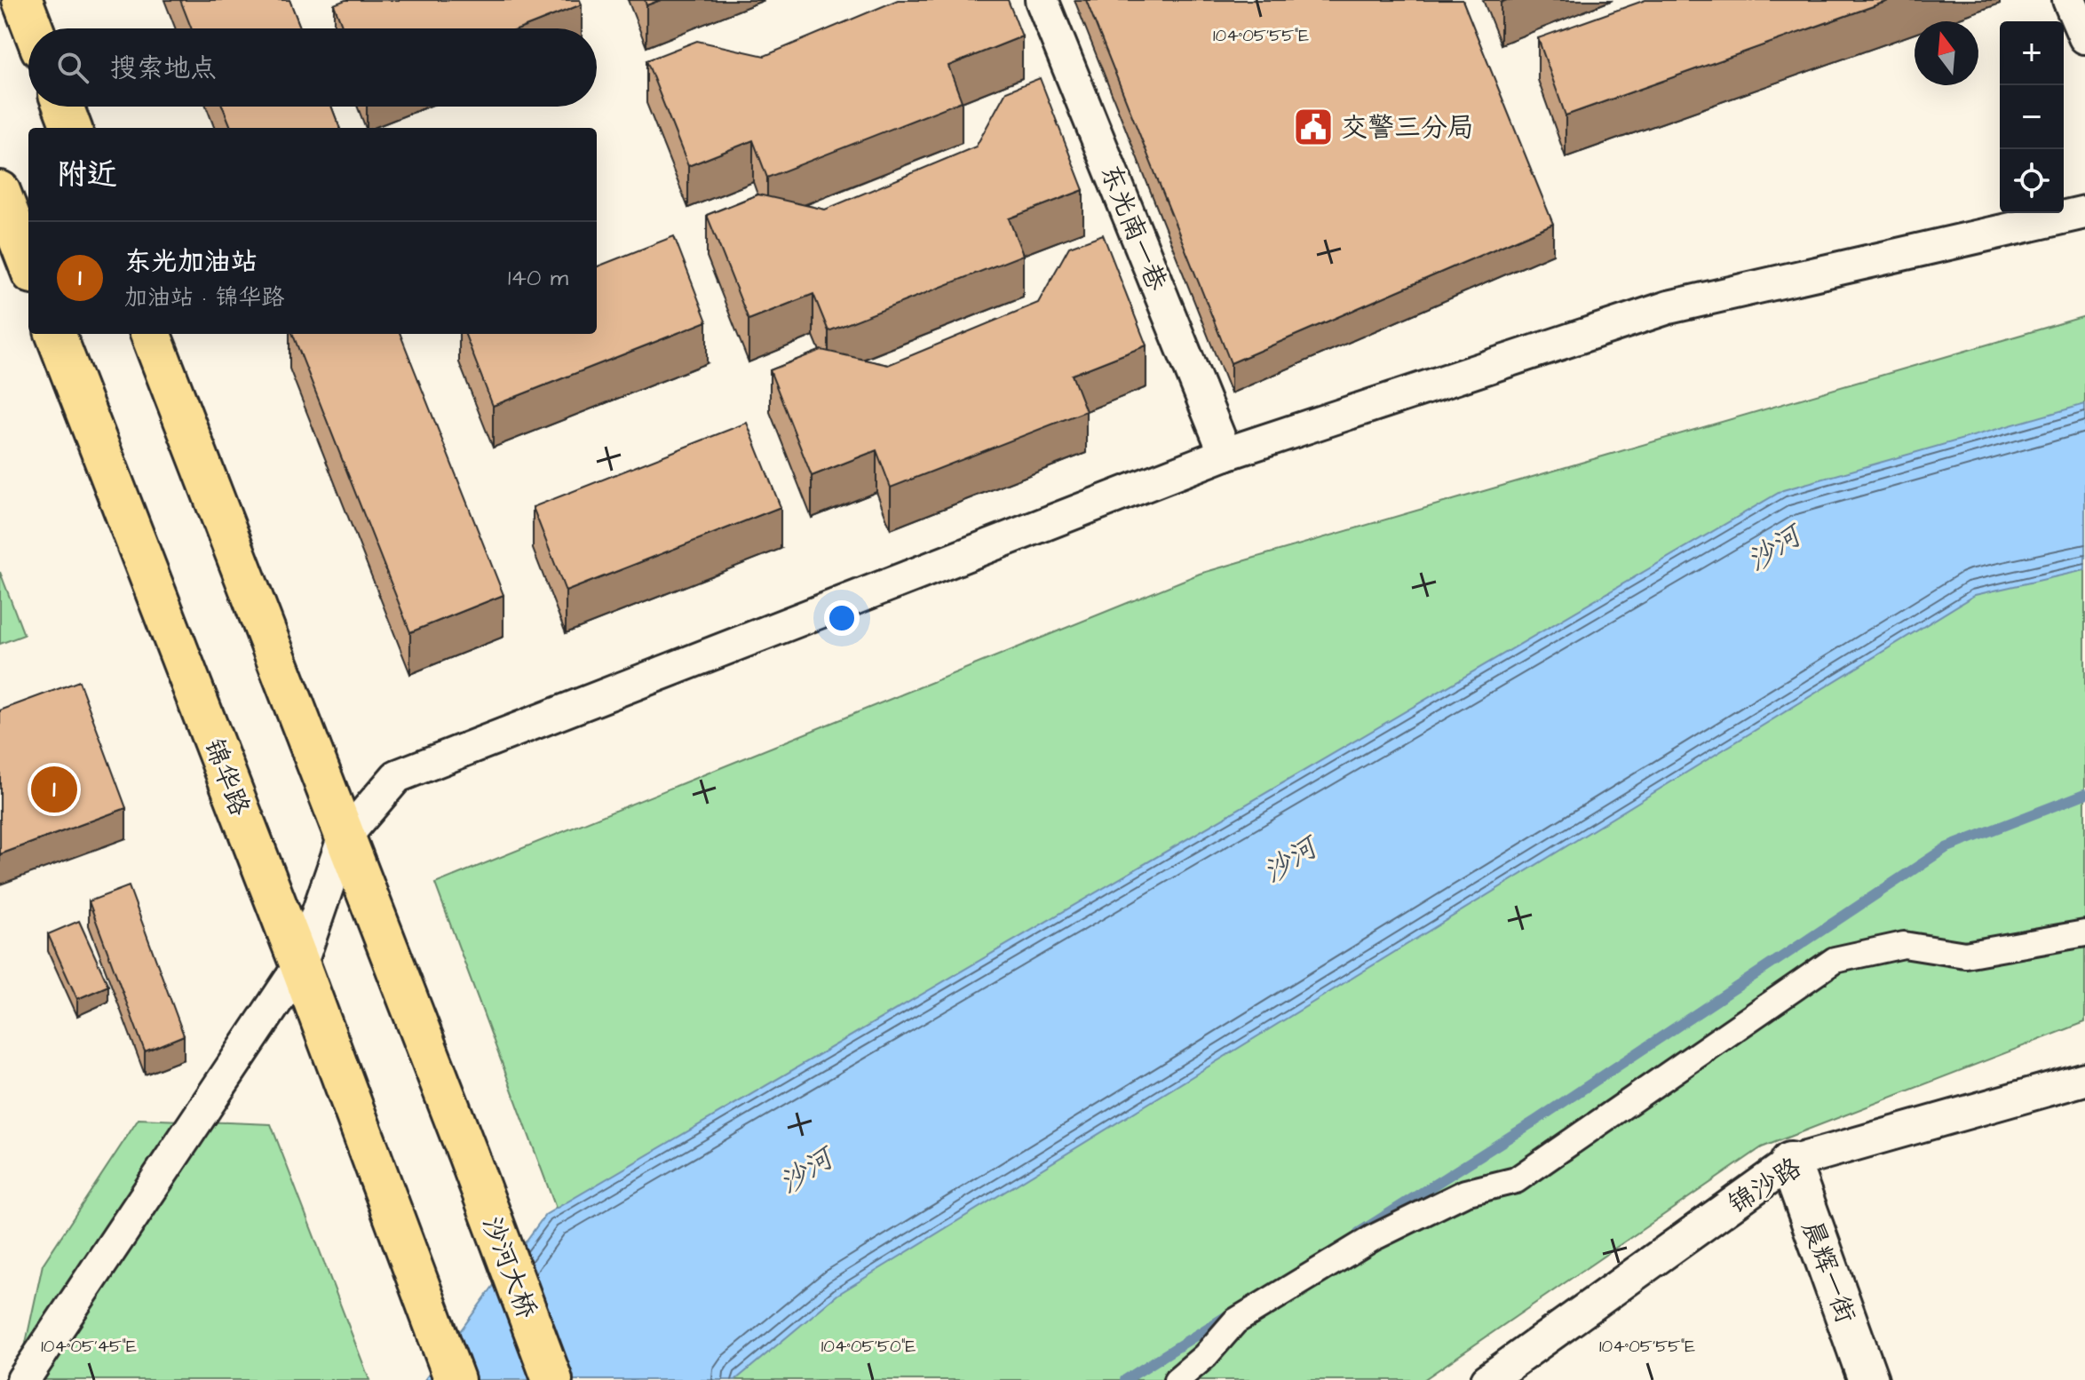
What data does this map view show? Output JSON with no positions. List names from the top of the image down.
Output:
{
  "streets": {
    "main road": ["锦华路", "沙河大桥"],
    "street": ["东光南一巷", "锦沙路", "晨辉一街"]
  },
  "crossings": [
    ["锦沙路", "晨辉一街"]
  ],
  "water": ["沙河"],
  "places": {
    "public building": ["交警三分局"]
  },
  "north": "top",
  "page": {
    "map_buttons": ["+", "−"],
    "search": "搜索地点",
    "heading": "附近",
    "list": [
      {
        "mark": "1",
        "name": "东光加油站",
        "note": "加油站 · 锦华路",
        "value": "140 m"
      }
    ],
    "pins": "1"
  },
  "coordinates": ["104°05'55\"E", "104°05'45\"E", "104°05'50\"E"]
}
